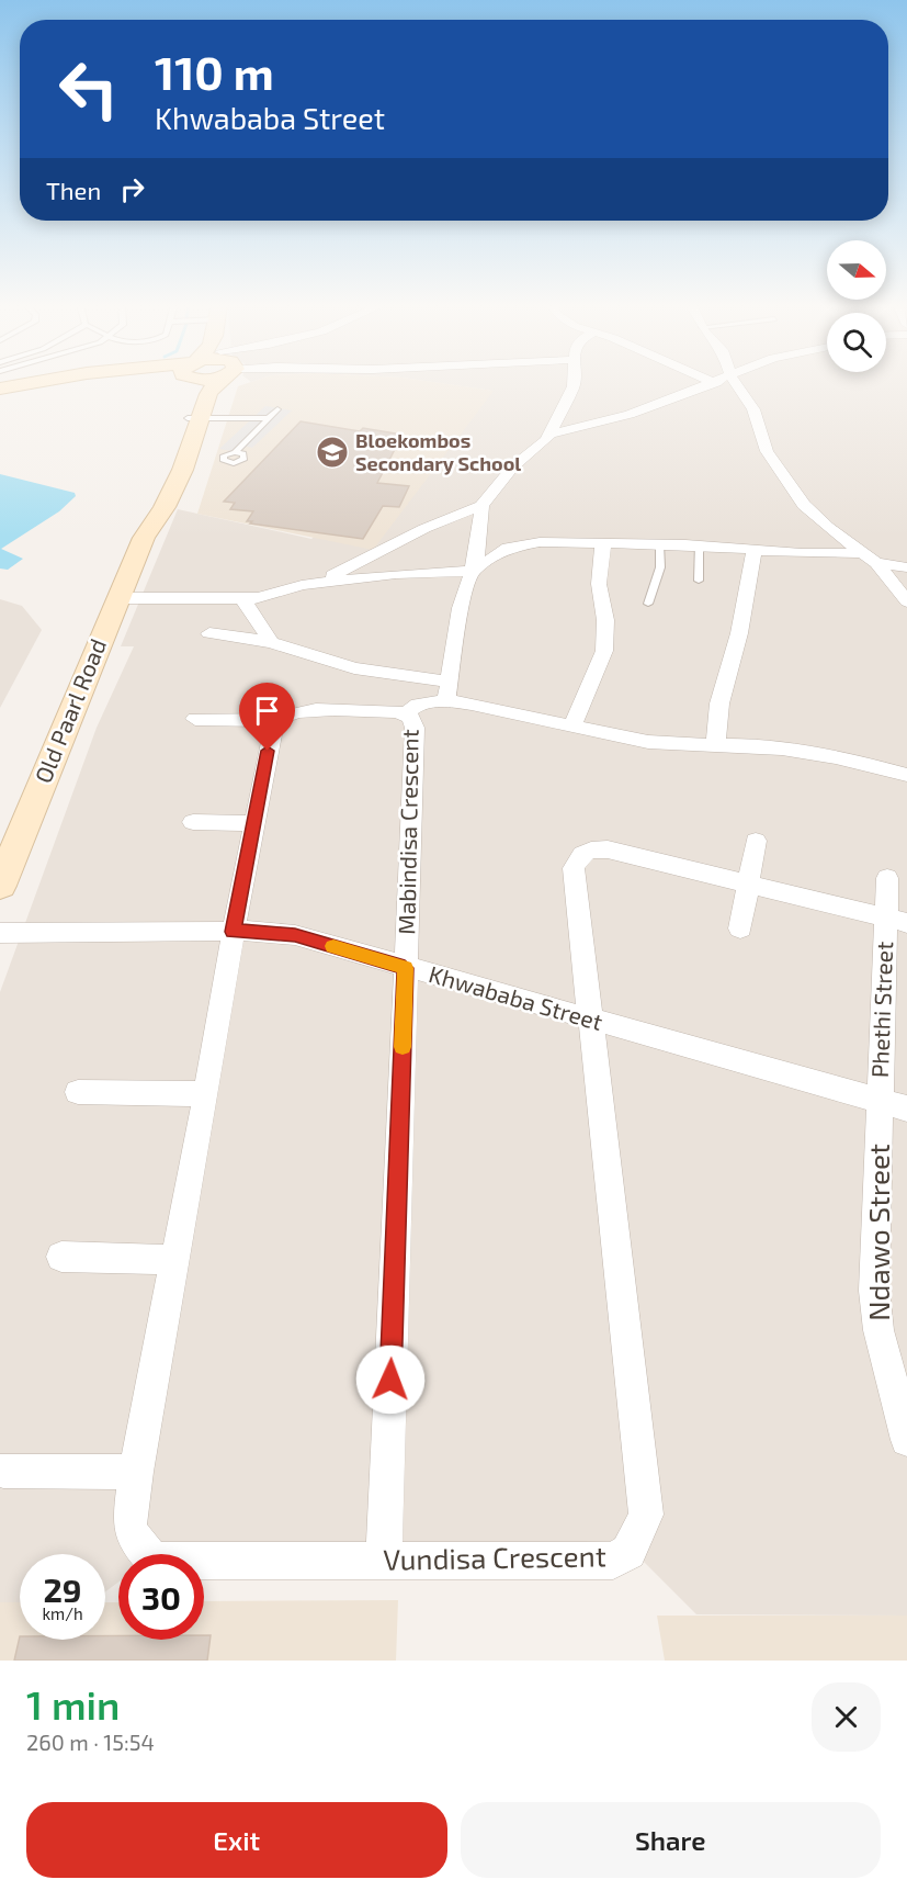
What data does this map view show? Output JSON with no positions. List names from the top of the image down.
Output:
{
  "streets": {
    "main road": ["Old Paarl Road"],
    "street": [
      "Mabindisa Crescent",
      "Khwababa Street",
      "Phethi Street",
      "Ndawo Street",
      "Vundisa Crescent"
    ]
  },
  "crossings": [
    ["Mabindisa Crescent", "Khwababa Street"],
    ["Mabindisa Crescent", "Vundisa Crescent"],
    ["Khwababa Street", "Phethi Street"],
    ["Khwababa Street", "Ndawo Street"],
    ["Khwababa Street", "Vundisa Crescent"],
    ["Phethi Street", "Ndawo Street"],
    ["Phethi Street", "Vundisa Crescent"]
  ],
  "places": {
    "school or university": ["Bloekombos Secondary School"]
  },
  "north": "right",
  "page": {
    "turn": ["110 m", "Khwababa Street"],
    "then": "Then",
    "speed": "29 km/h",
    "limit": "30",
    "heading": ["1 min", "260 m · 15:54"],
    "buttons": ["Exit", "Share"]
  }
}
